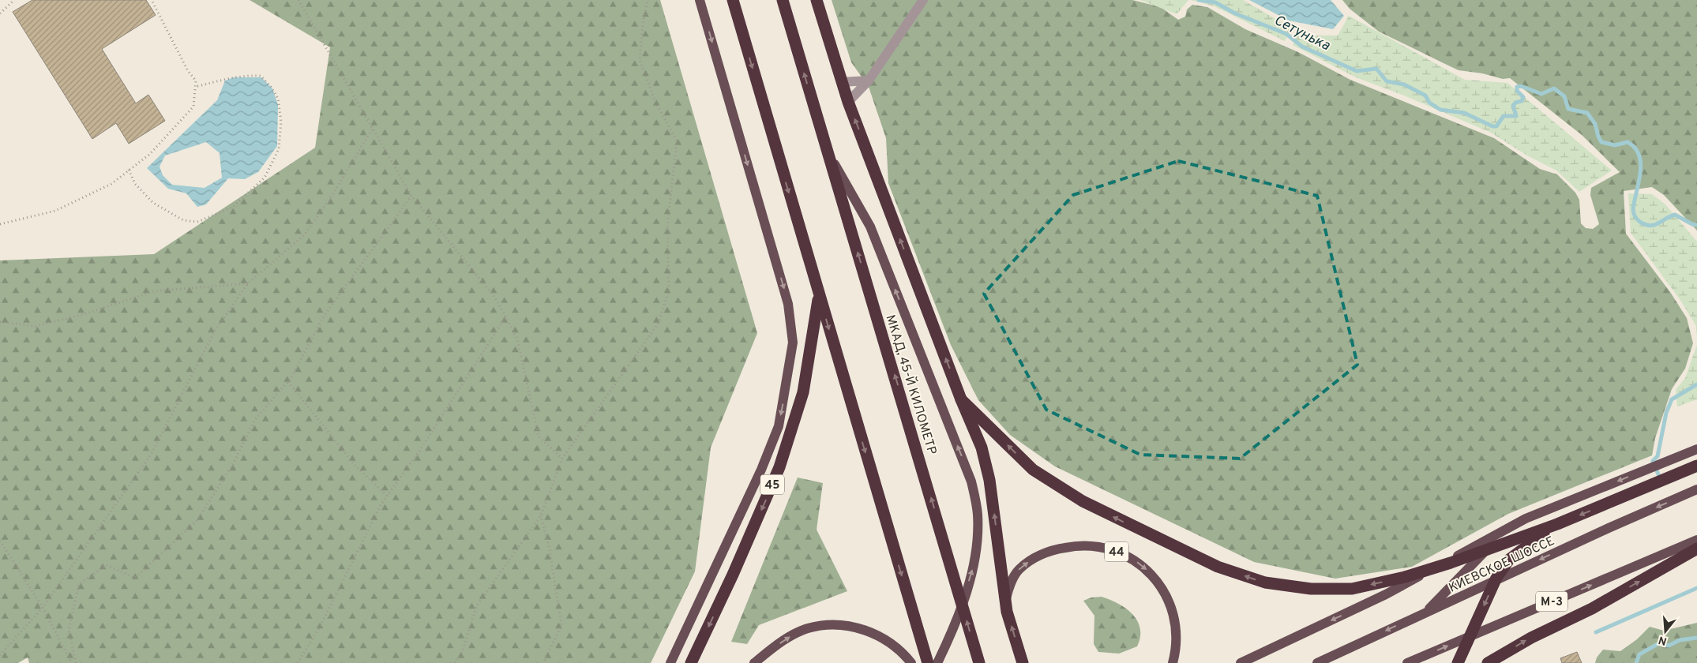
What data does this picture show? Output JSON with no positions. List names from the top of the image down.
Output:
{
  "streets": {
    "highway": ["МКАД, 45-Й КИЛОМЕТР", "45"],
    "main road": ["44", "КИЕВСКОЕ ШОССЕ", "М-3"]
  },
  "water": ["Сетунька"],
  "north": "bottom"
}
